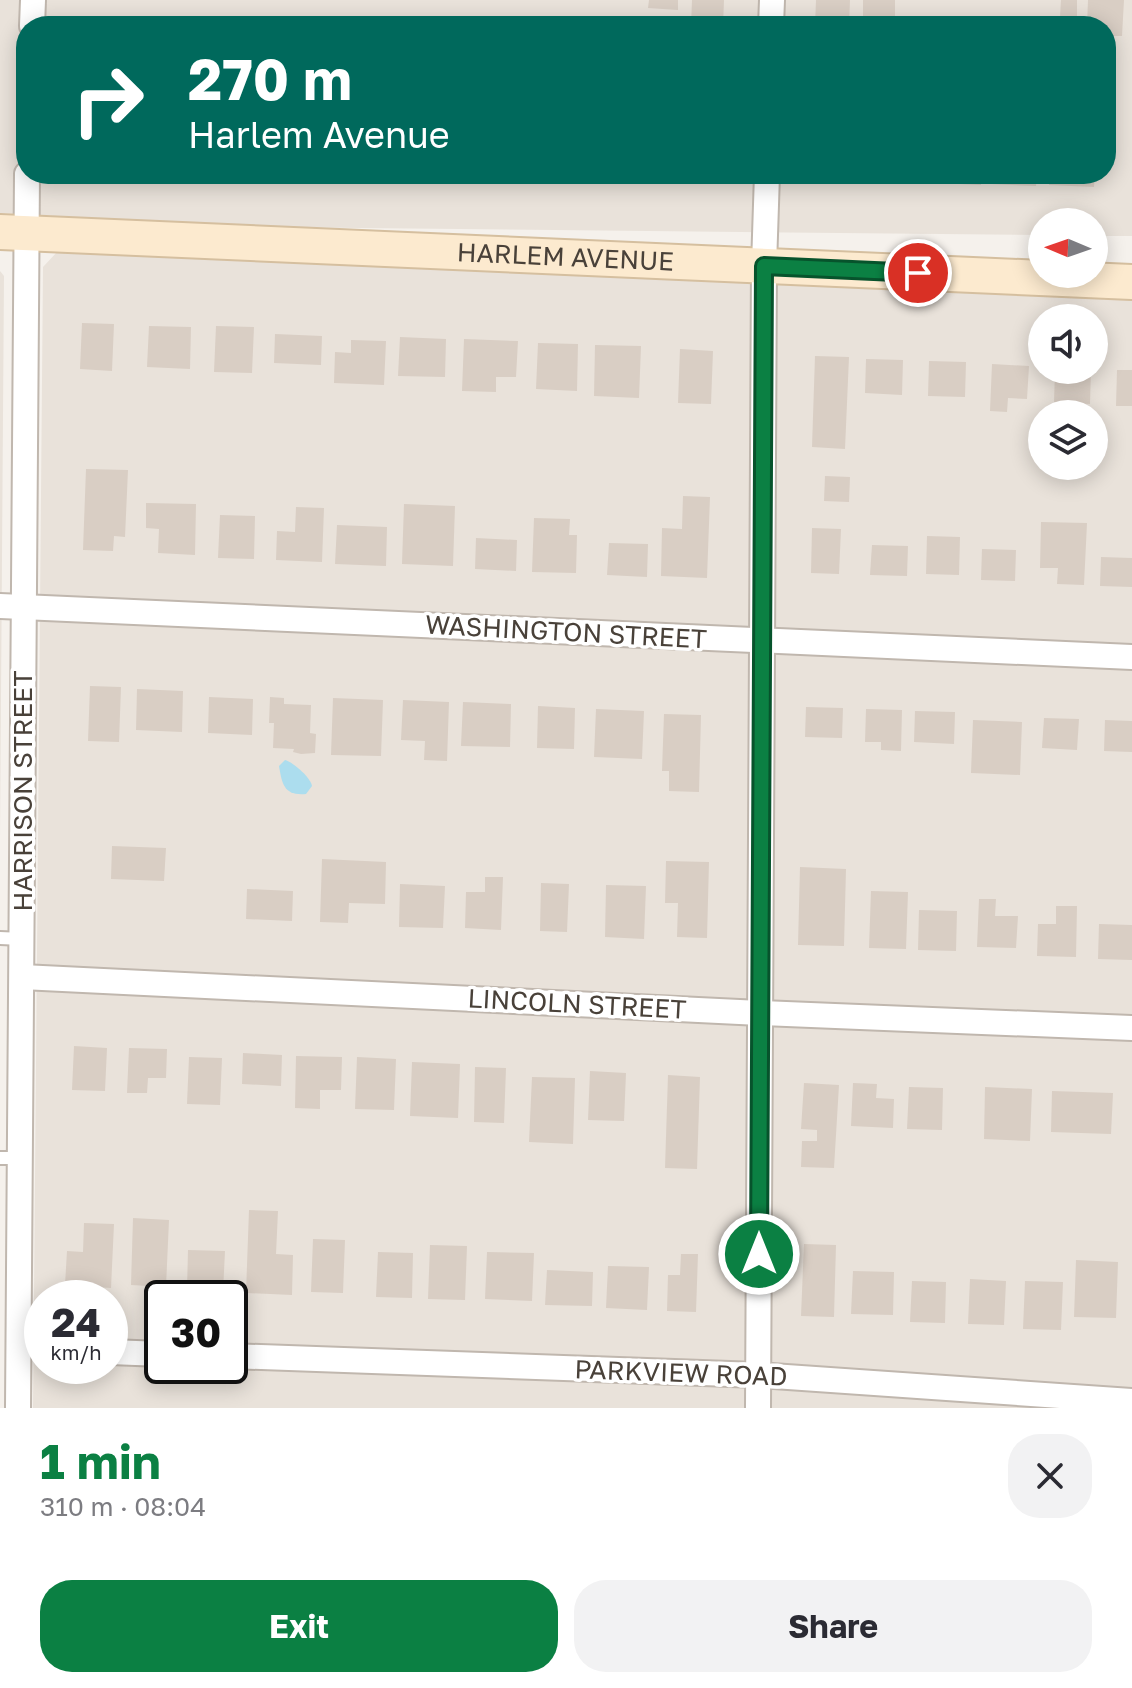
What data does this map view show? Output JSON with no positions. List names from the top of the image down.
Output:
{
  "streets": {
    "main road": ["HARLEM AVENUE"],
    "street": [
      "WASHINGTON STREET",
      "HARRISON STREET",
      "LINCOLN STREET",
      "PARKVIEW ROAD"
    ]
  },
  "crossings": [
    ["HARLEM AVENUE", "HARRISON STREET"],
    ["WASHINGTON STREET", "HARRISON STREET"],
    ["HARRISON STREET", "LINCOLN STREET"]
  ],
  "north": "left",
  "page": {
    "turn": ["270 m", "Harlem Avenue"],
    "speed": "24 km/h",
    "limit": "30",
    "heading": ["1 min", "310 m · 08:04"],
    "buttons": ["Exit", "Share"]
  }
}
